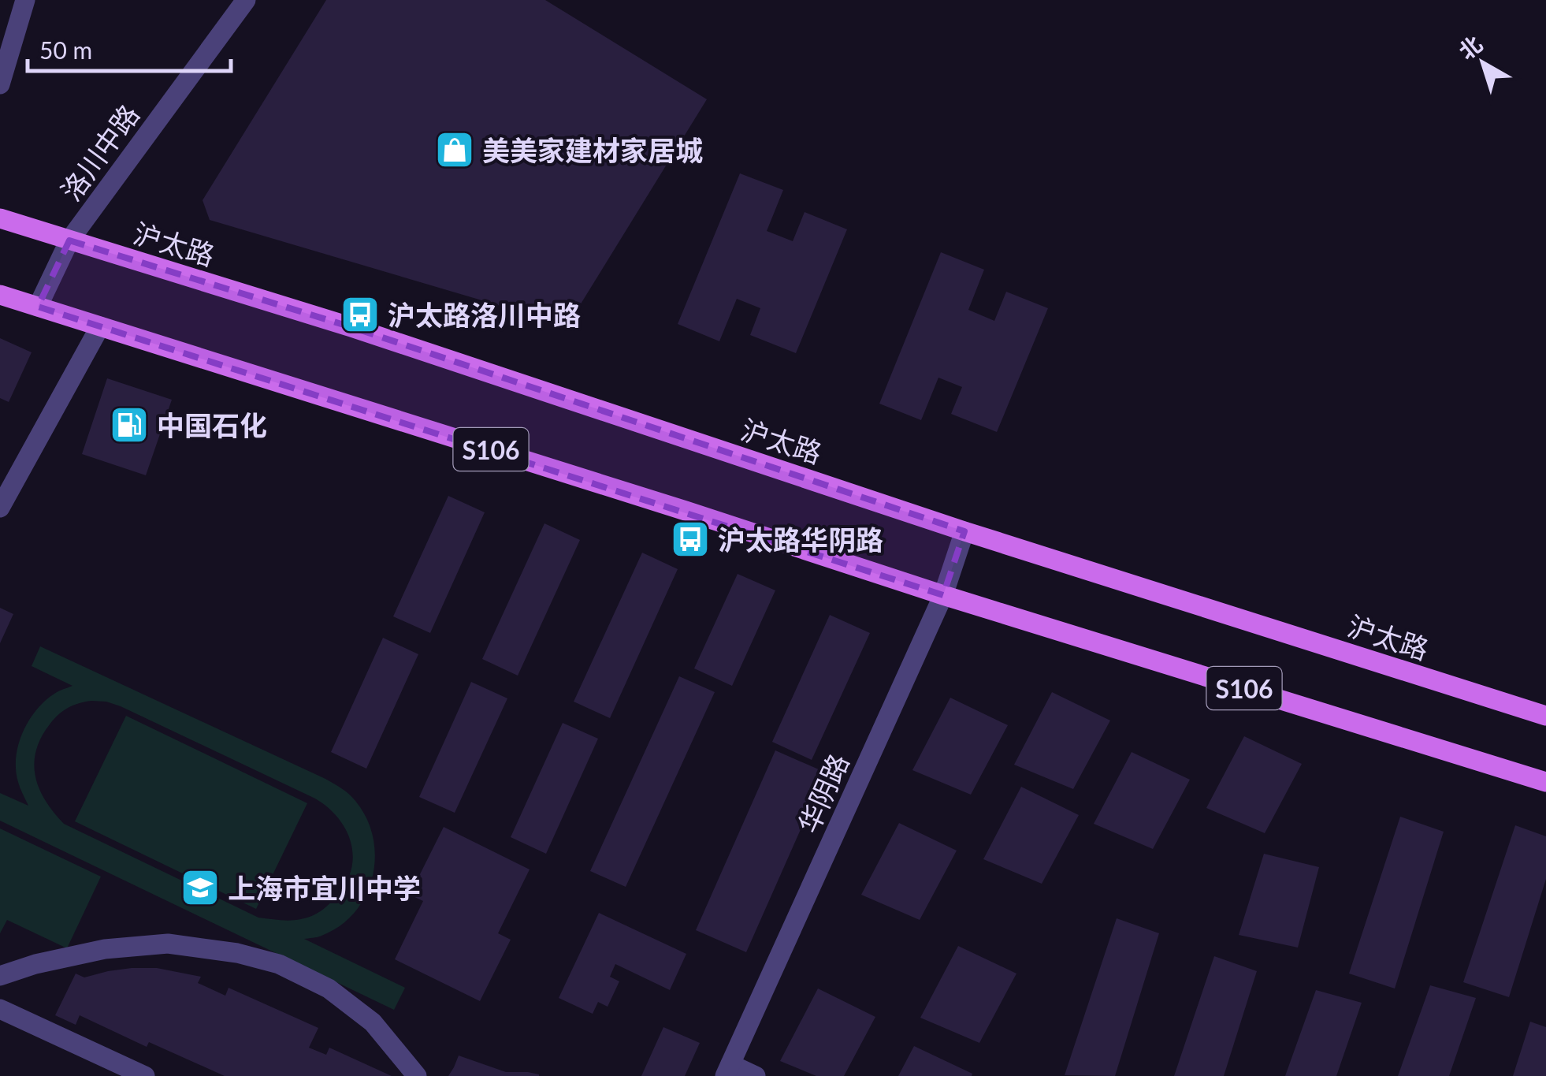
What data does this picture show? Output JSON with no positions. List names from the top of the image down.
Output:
{
  "streets": {
    "main road": ["沪太路", "S106"],
    "street": ["洛川中路", "华阴路"]
  },
  "crossings": [
    ["洛川中路", "沪太路"],
    ["洛川中路", "S106"],
    ["沪太路", "华阴路"],
    ["S106", "华阴路"]
  ],
  "places": {
    "shop": ["美美家建材家居城"],
    "bus stop": ["沪太路洛川中路", "沪太路华阴路"],
    "fuel station": ["中国石化"],
    "school or university": ["上海市宜川中学"]
  },
  "scale_bar": "50 m",
  "north": "top left"
}
